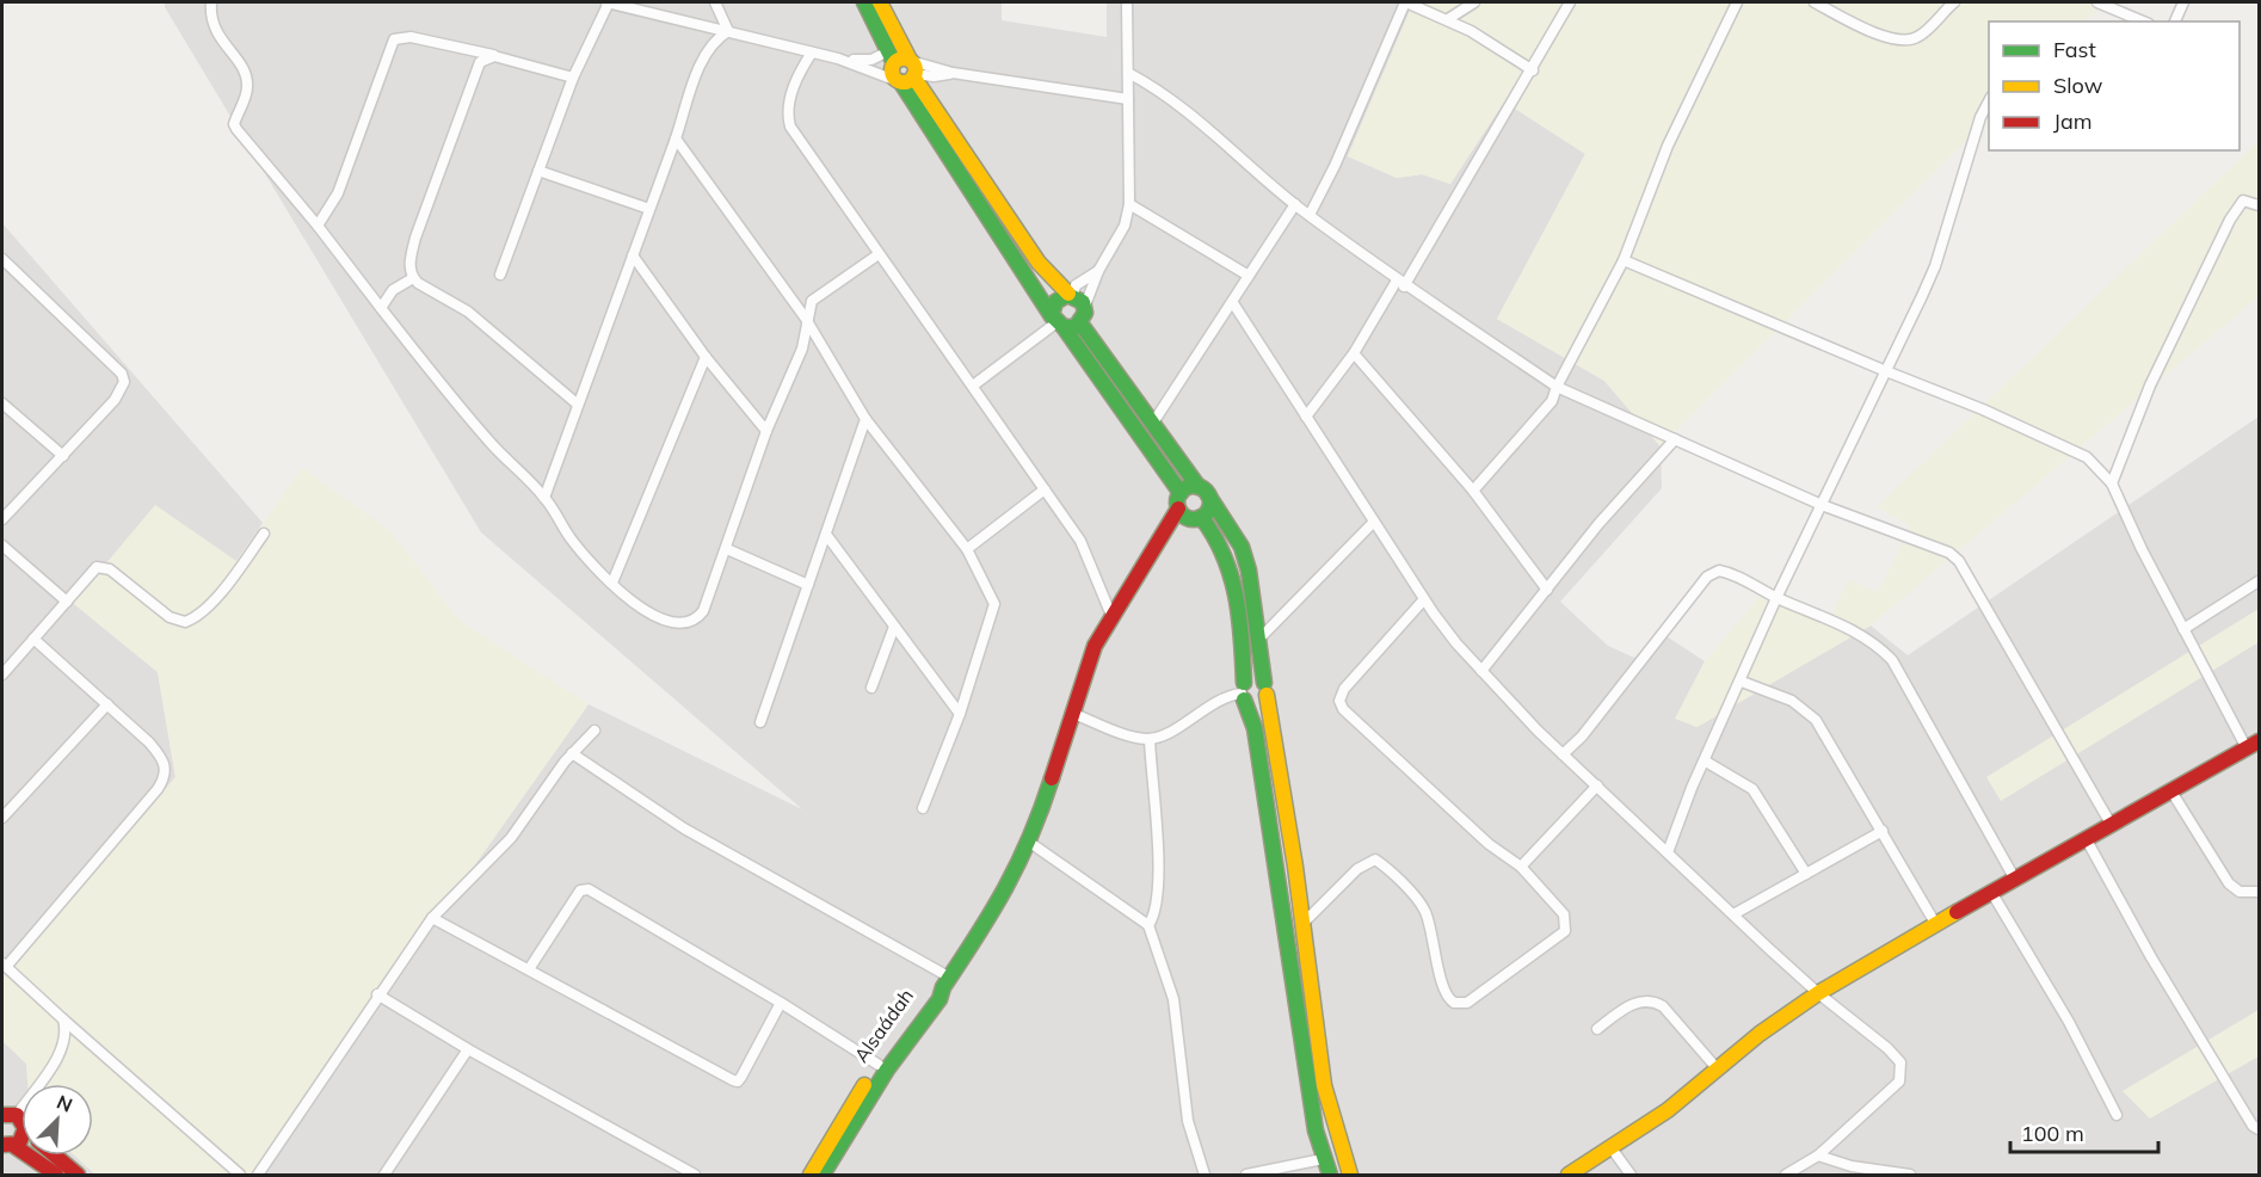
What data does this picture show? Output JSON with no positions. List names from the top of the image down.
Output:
{
  "streets": {
    "main road": ["Alsaádah"]
  },
  "legend": ["Fast", "Slow", "Jam"],
  "scale_bar": "100 m",
  "north": "top right"
}
